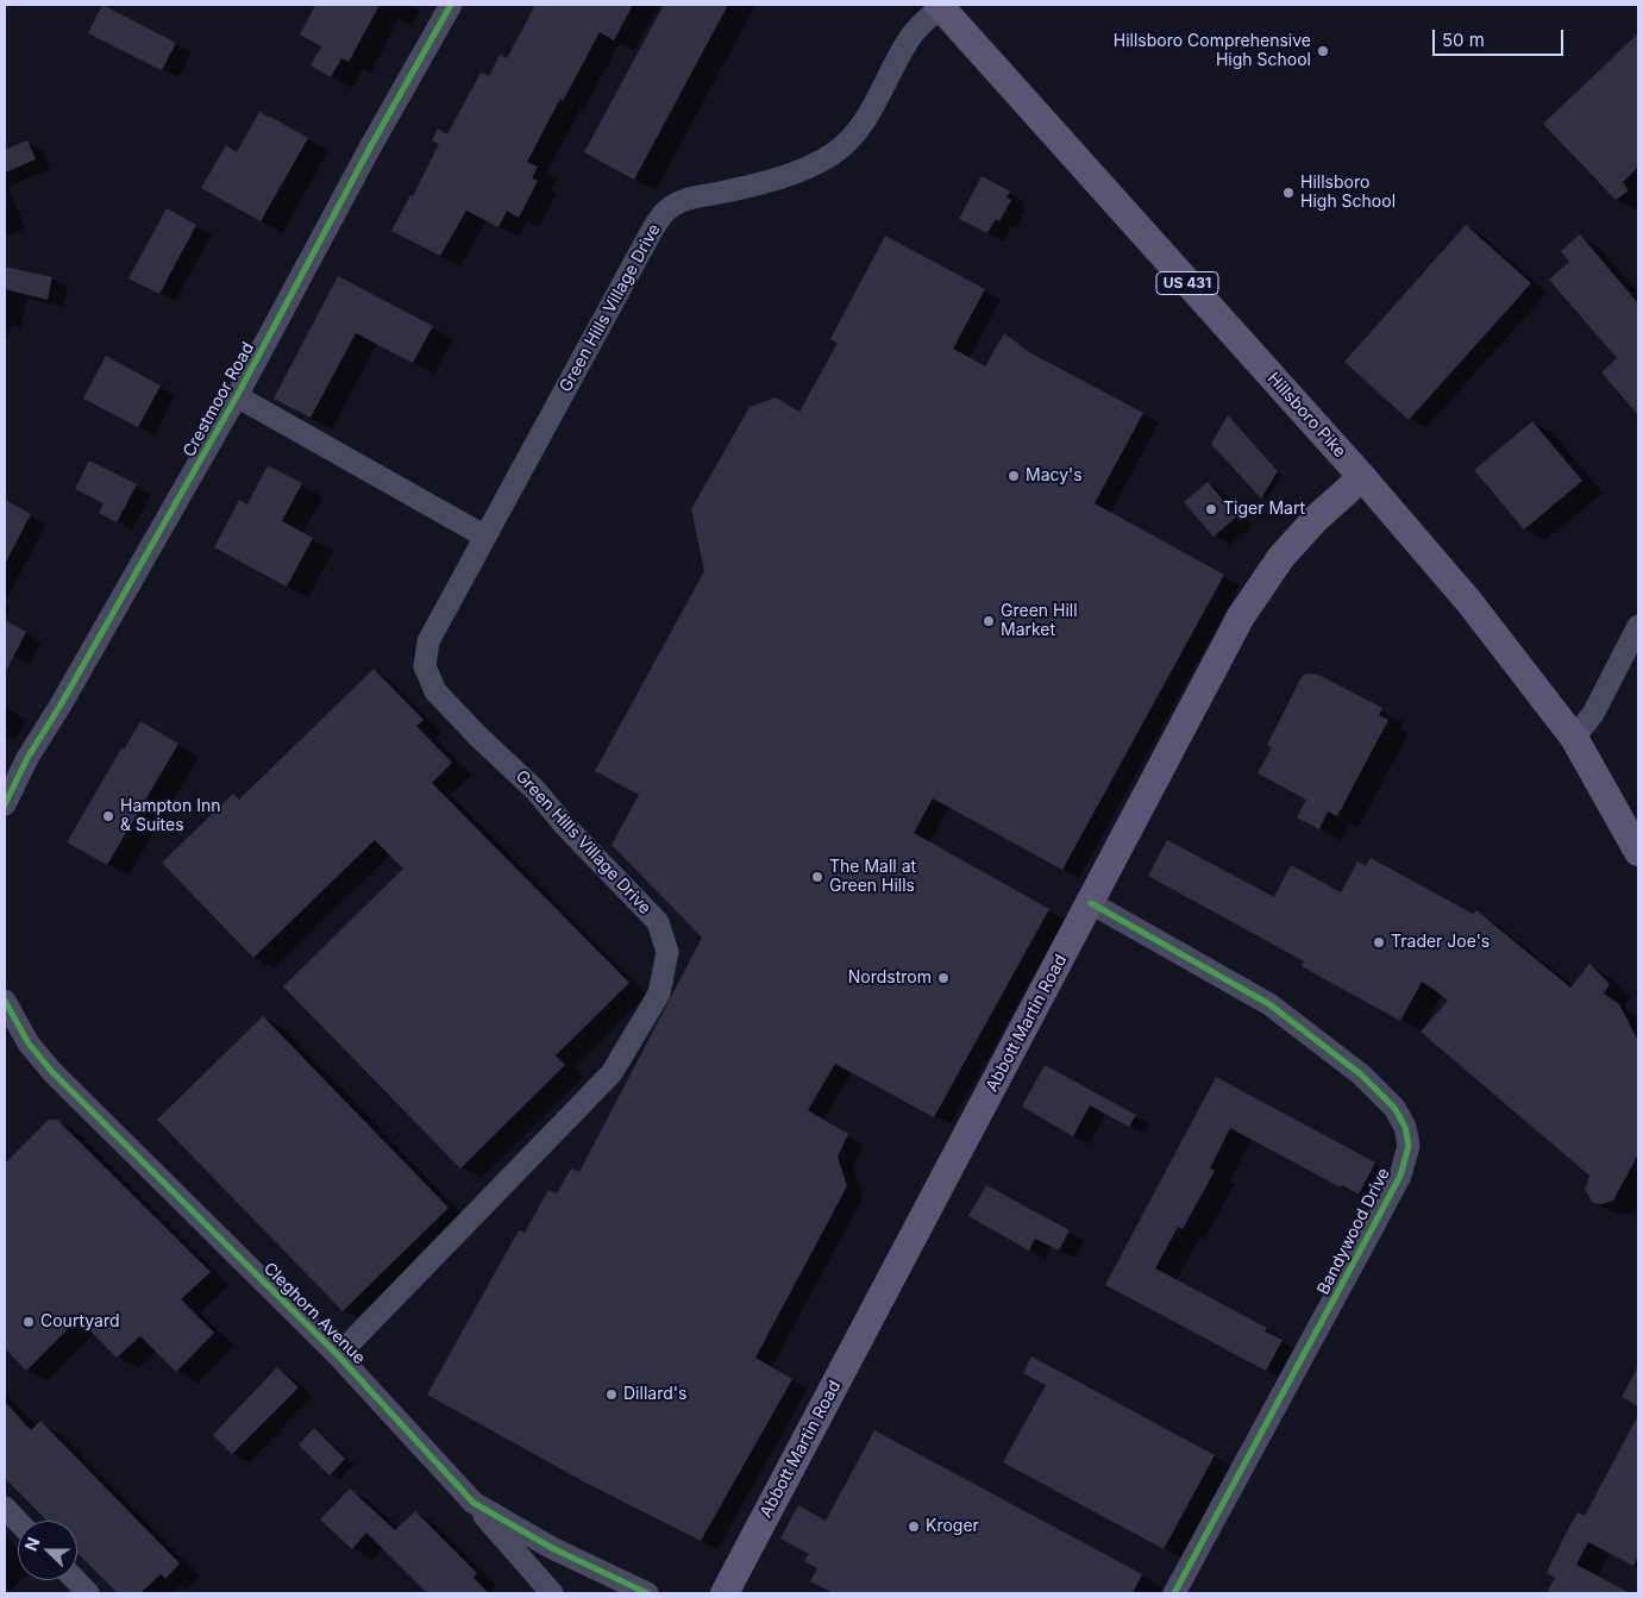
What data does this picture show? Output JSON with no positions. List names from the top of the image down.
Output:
{
  "streets": {
    "main road": ["US 431", "Hillsboro Pike", "Abbott Martin Road"],
    "street": [
      "Green Hills Village Drive",
      "Crestmoor Road",
      "Bandywood Drive",
      "Cleghorn Avenue"
    ]
  },
  "crossings": [
    ["Green Hills Village Drive", "Hillsboro Pike"],
    ["Green Hills Village Drive", "Cleghorn Avenue"],
    ["Hillsboro Pike", "Abbott Martin Road"],
    ["Abbott Martin Road", "Bandywood Drive"]
  ],
  "places": [
    "Hillsboro Comprehensive High School",
    "Hillsboro High School",
    "Macy's",
    "Tiger Mart",
    "Green Hill Market",
    "Hampton Inn & Suites",
    "The Mall at Green Hills",
    "Trader Joe's",
    "Nordstrom",
    "Courtyard",
    "Dillard's",
    "Kroger"
  ],
  "scale_bar": "50 m",
  "north": "left"
}
